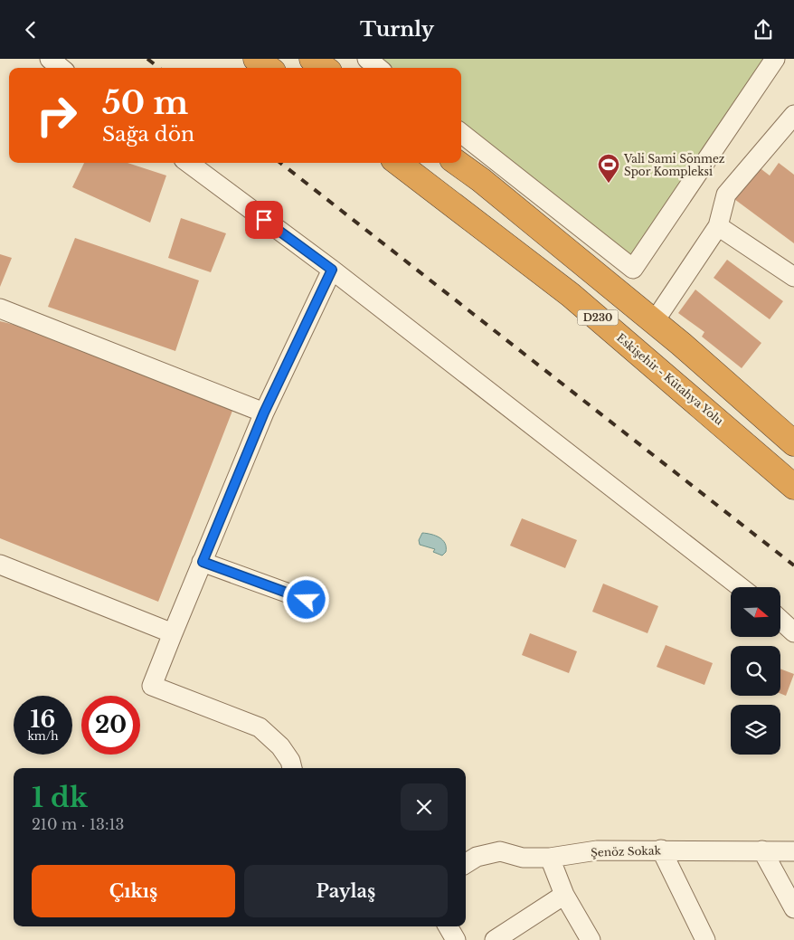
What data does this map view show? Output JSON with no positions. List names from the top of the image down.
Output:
{
  "streets": {
    "highway": ["D230", "Eskişehir - Kütahya Yolu"],
    "street": ["Şenöz Sokak"]
  },
  "places": {
    "sports": ["Vali Sami Sönmez Spor Kompleksi"]
  },
  "north": "right",
  "page": {
    "header": "Turnly",
    "turn": ["50 m", "Sağa dön"],
    "speed": "16 km/h",
    "limit": "20",
    "heading": ["1 dk", "210 m · 13:13"],
    "buttons": ["Çıkış", "Paylaş"]
  }
}
